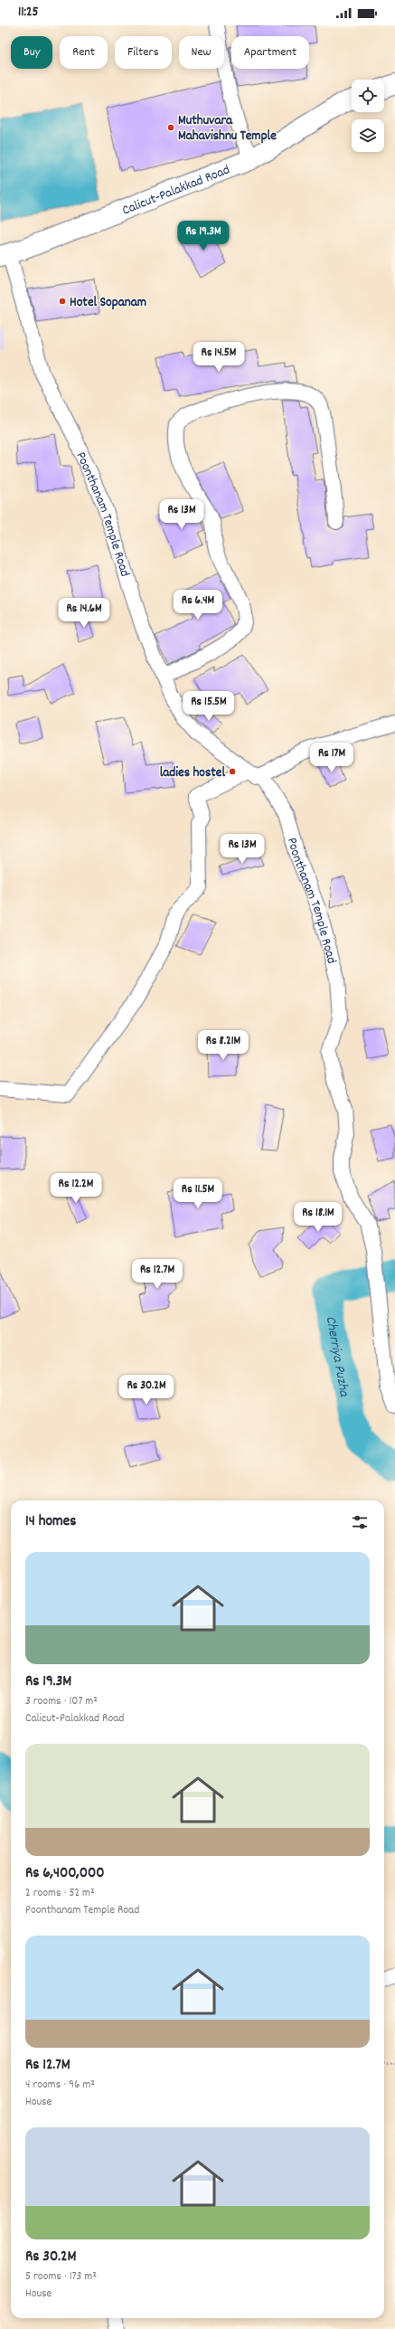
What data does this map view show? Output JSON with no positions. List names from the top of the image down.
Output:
{
  "streets": {
    "highway": ["Calicut-Palakkad Road"],
    "street": ["Poonthanam Temple Road"]
  },
  "crossings": [
    ["Calicut-Palakkad Road", "Poonthanam Temple Road"]
  ],
  "water": ["Cherriya Puzha"],
  "places": ["Muthuvara Mahavishnu Temple", "Hotel Sopanam", "ladies hostel"],
  "page": {
    "status": "11:25",
    "chip": [
      "Buy",
      "Rent",
      "Filters",
      "New",
      "Apartment"
    ],
    "price": [
      "Rs 19.3M",
      "Rs 14.5M",
      "Rs 13M",
      "Rs 6.4M",
      "Rs 14.6M",
      "Rs 15.5M",
      "Rs 17M",
      "Rs 13M",
      "Rs 8.21M",
      "Rs 12.2M",
      "Rs 11.5M",
      "Rs 18.1M",
      "Rs 12.7M",
      "Rs 30.2M"
    ],
    "heading": "14 homes",
    "list": [
      {
        "name": "Rs 19.3M",
        "note": "3 rooms · 107 m² · Calicut-Palakkad Road"
      },
      {
        "name": "Rs 6,400,000",
        "note": "2 rooms · 52 m² · Poonthanam Temple Road"
      },
      {
        "name": "Rs 12.7M",
        "note": "4 rooms · 96 m² · House"
      },
      {
        "name": "Rs 30.2M",
        "note": "5 rooms · 173 m² · House"
      }
    ]
  }
}
